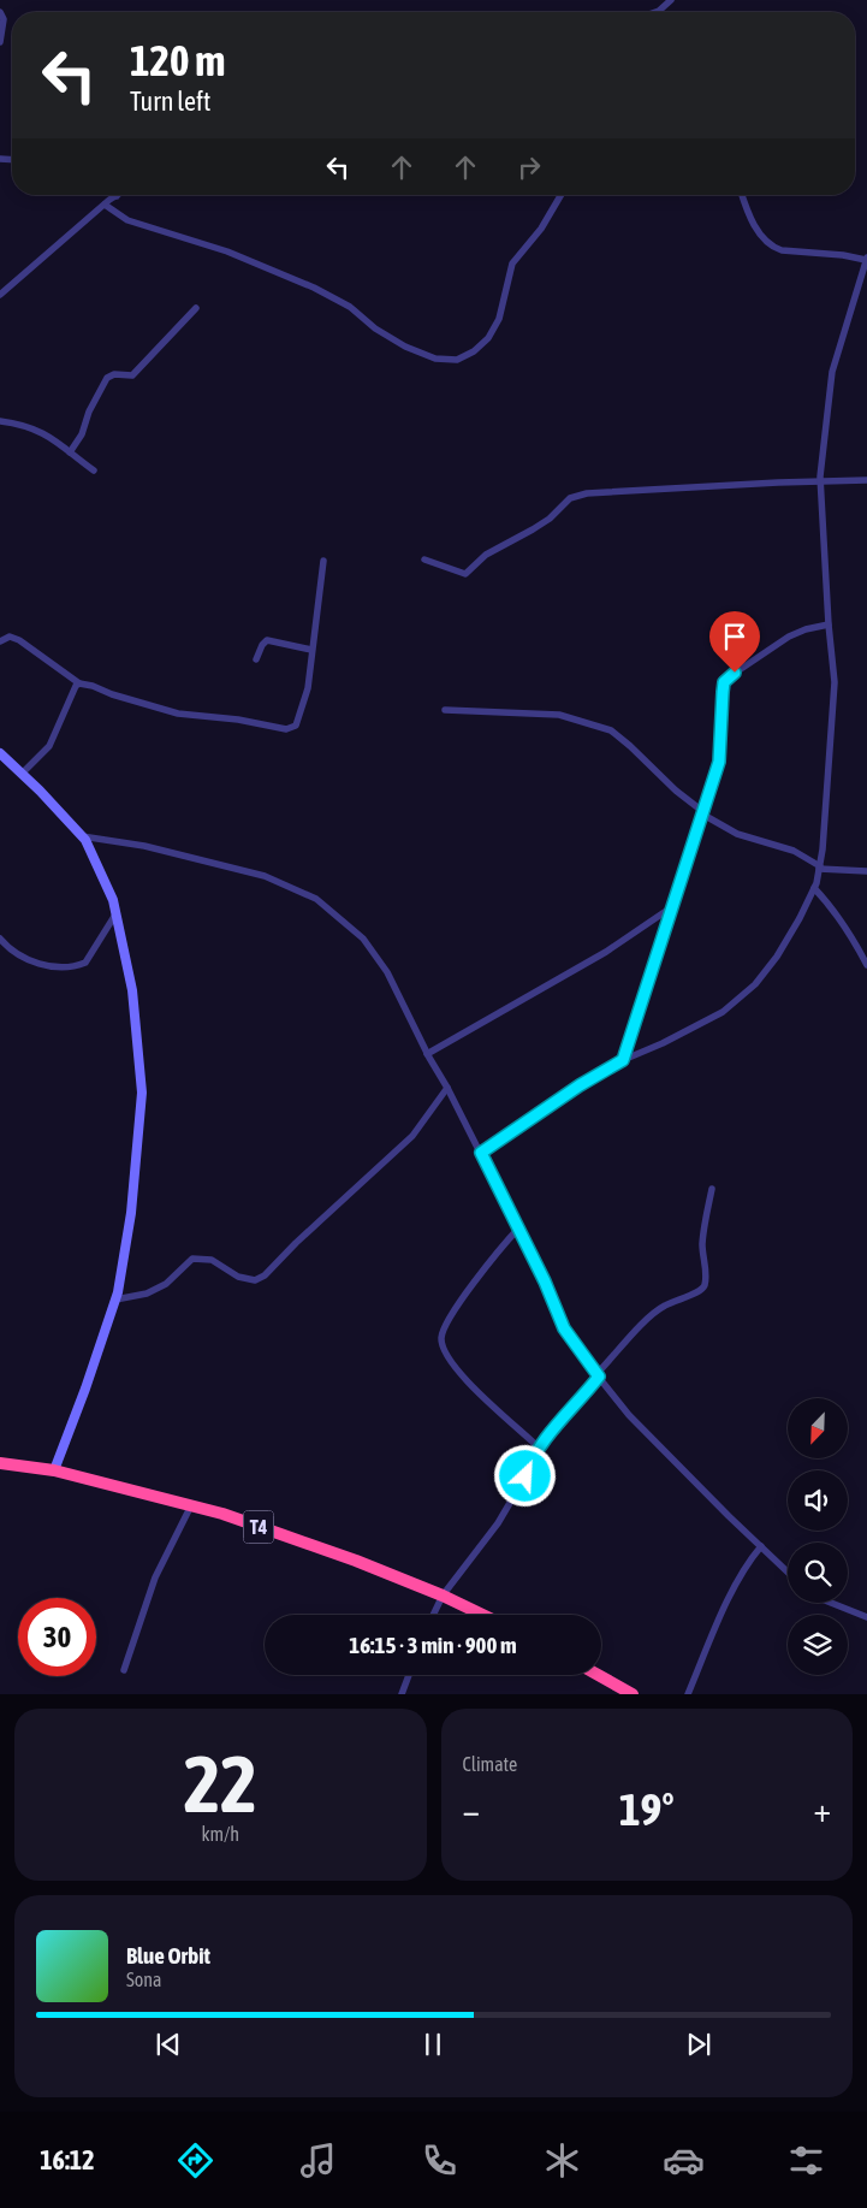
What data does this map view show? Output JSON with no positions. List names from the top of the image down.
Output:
{
  "streets": {
    "highway": ["T4"]
  },
  "north": "bottom left",
  "page": {
    "turn": ["120 m", "Turn left"],
    "limit": "30",
    "trip": "16:15 · 3 min · 900 m",
    "tile": [
      ["22", "km/h"],
      "Climate"
    ],
    "heat": ["−", "19°", "+"],
    "song": ["Blue Orbit", "Sona"],
    "tabs": "16:12"
  }
}
